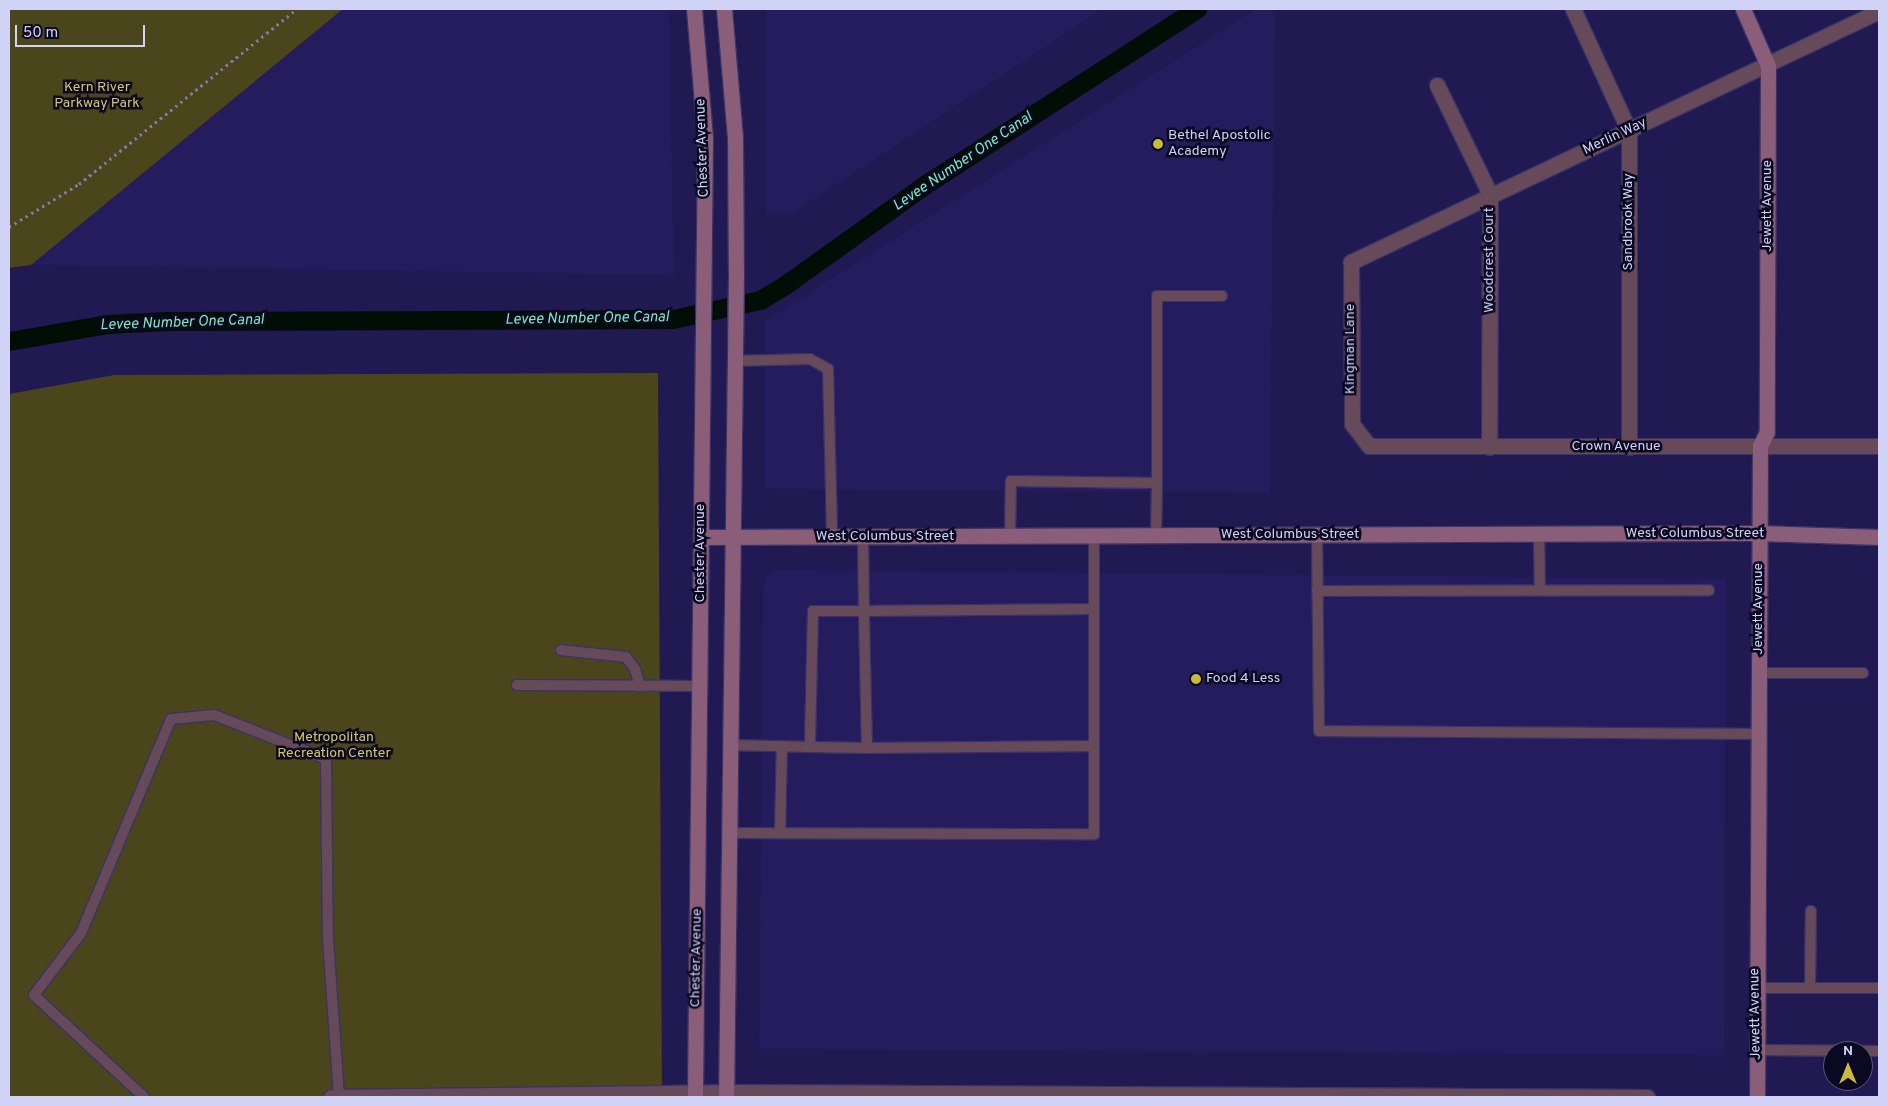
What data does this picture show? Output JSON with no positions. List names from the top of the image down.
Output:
{
  "streets": {
    "main road": ["Chester Avenue", "Jewett Avenue", "West Columbus Street"],
    "street": [
      "Merlin Way",
      "Sandbrook Way",
      "Woodcrest Court",
      "Kingman Lane",
      "Crown Avenue"
    ]
  },
  "crossings": [
    ["Merlin Way", "Jewett Avenue"],
    ["Merlin Way", "Sandbrook Way"],
    ["Merlin Way", "Woodcrest Court"],
    ["Merlin Way", "Kingman Lane"],
    ["Chester Avenue", "West Columbus Street"],
    ["Jewett Avenue", "Crown Avenue"],
    ["Jewett Avenue", "West Columbus Street"],
    ["Sandbrook Way", "Crown Avenue"],
    ["Woodcrest Court", "Crown Avenue"],
    ["Kingman Lane", "Crown Avenue"]
  ],
  "water": ["Levee Number One Canal"],
  "parks": ["Kern River Parkway Park", "Metropolitan Recreation Center"],
  "places": ["Bethel Apostolic Academy", "Food 4 Less"],
  "scale_bar": "50 m",
  "north": "top"
}
